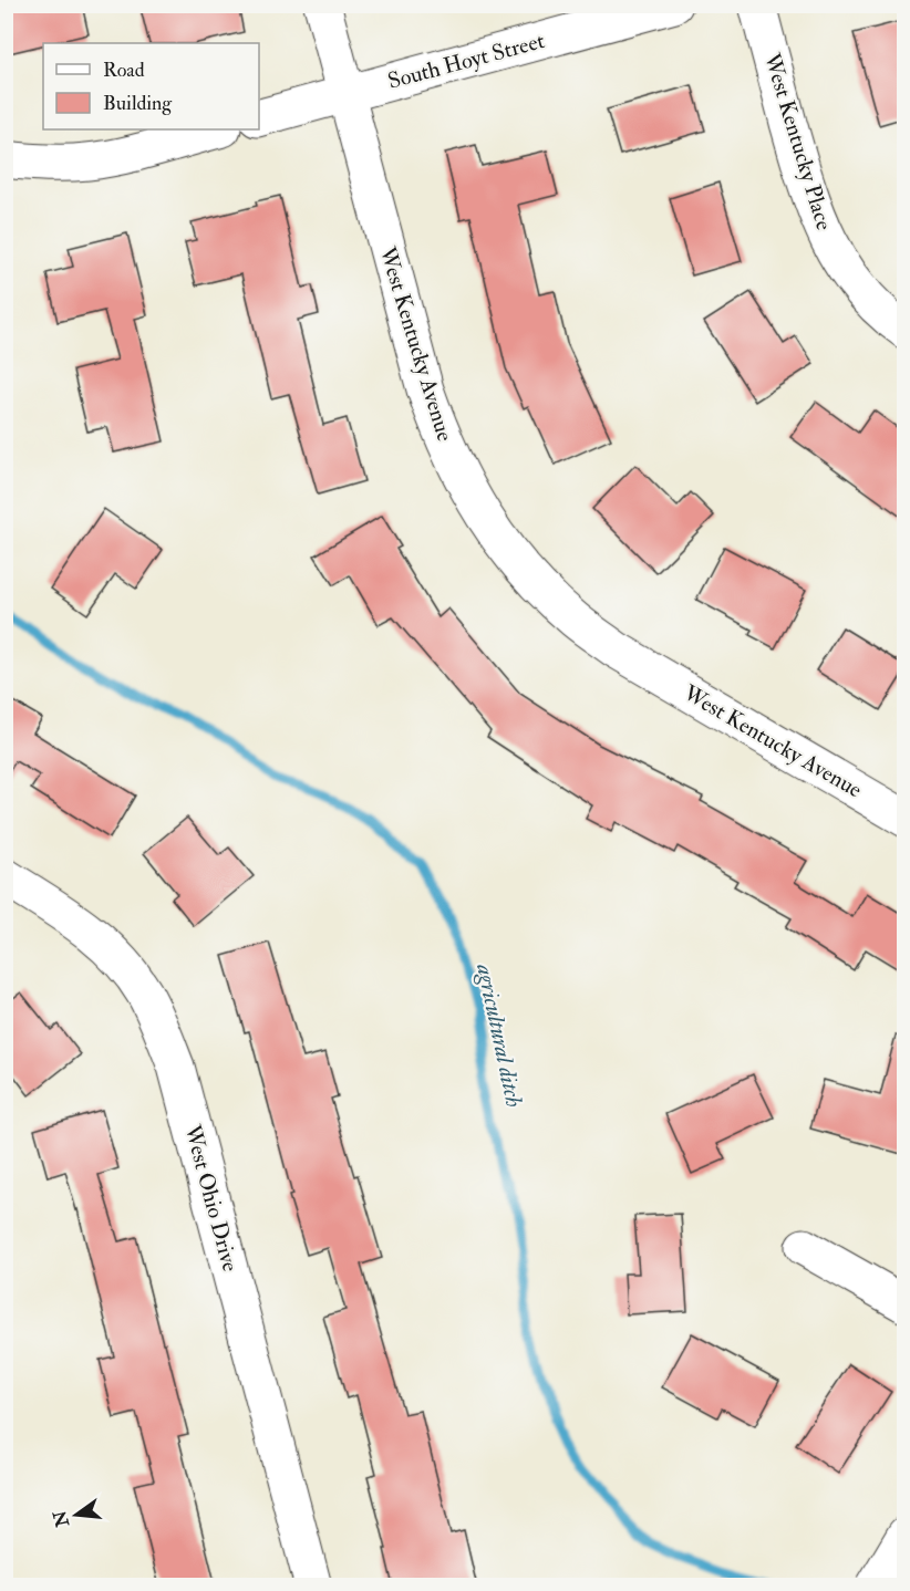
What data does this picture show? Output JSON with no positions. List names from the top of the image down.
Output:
{
  "streets": {
    "street": [
      "South Hoyt Street",
      "West Kentucky Place",
      "West Kentucky Avenue",
      "West Ohio Drive"
    ]
  },
  "crossings": [
    ["South Hoyt Street", "West Kentucky Avenue"]
  ],
  "water": ["agricultural ditch"],
  "legend": ["Road", "Building"],
  "north": "left"
}
